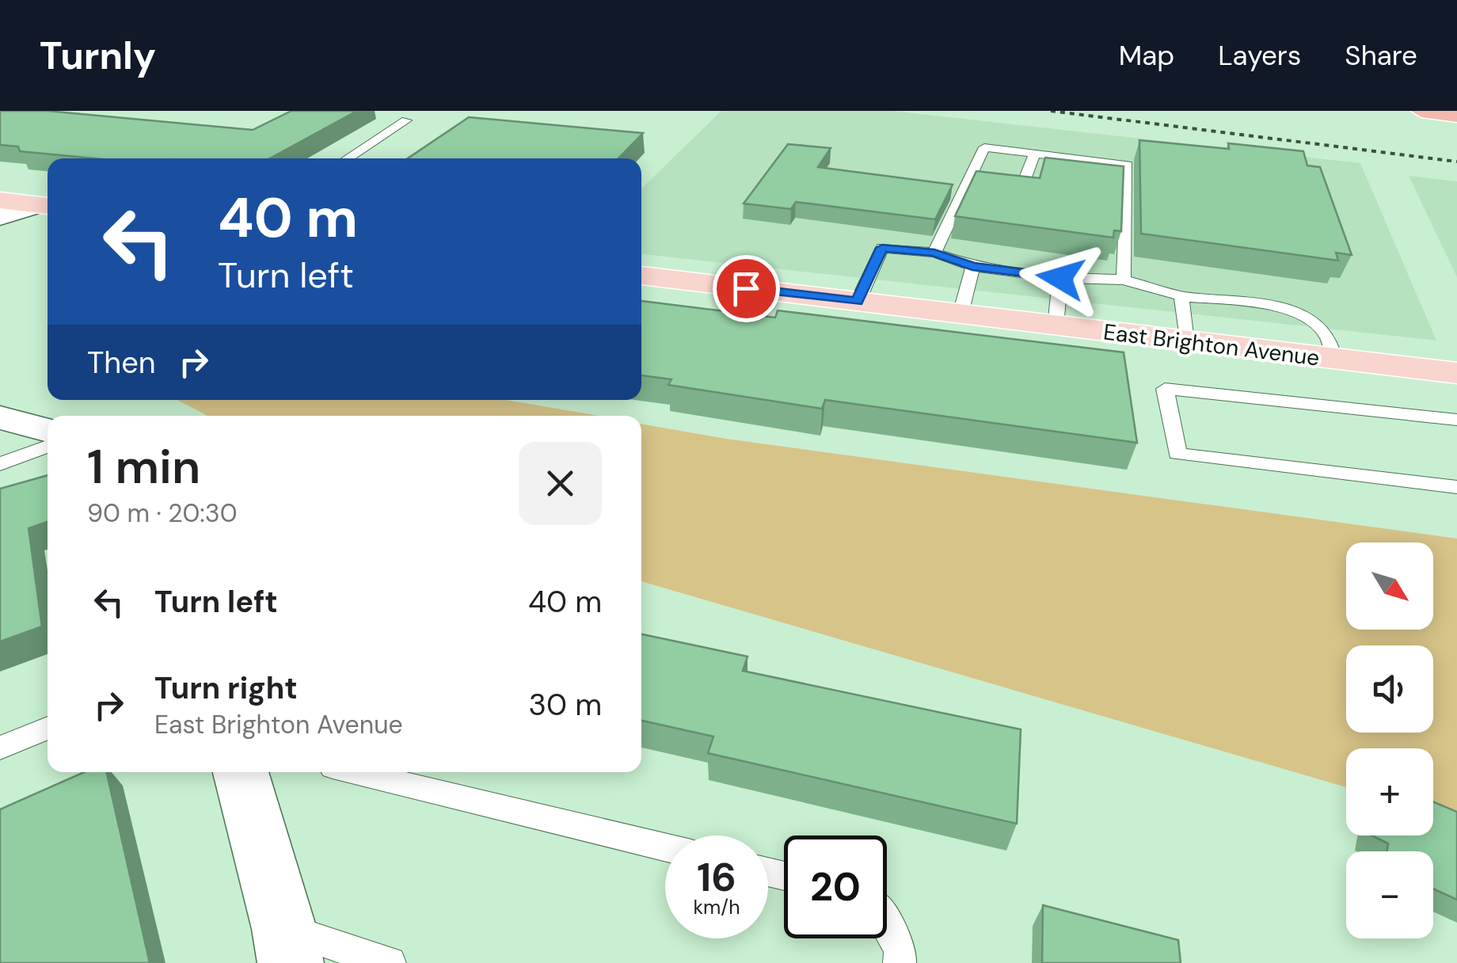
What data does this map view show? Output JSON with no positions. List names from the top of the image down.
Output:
{
  "streets": {
    "main road": ["East Brighton Avenue"]
  },
  "north": "bottom right",
  "page": {
    "header": "Turnly",
    "nav": ["Map", "Layers", "Share"],
    "turn": ["40 m", "Turn left"],
    "then": "Then",
    "heading": ["1 min", "90 m · 20:30"],
    "map_buttons": ["+", "−"],
    "list": [
      {
        "name": "Turn left",
        "value": "40 m"
      },
      {
        "name": "Turn right",
        "note": "East Brighton Avenue",
        "value": "30 m"
      }
    ],
    "speed": "16 km/h",
    "limit": "20"
  }
}
